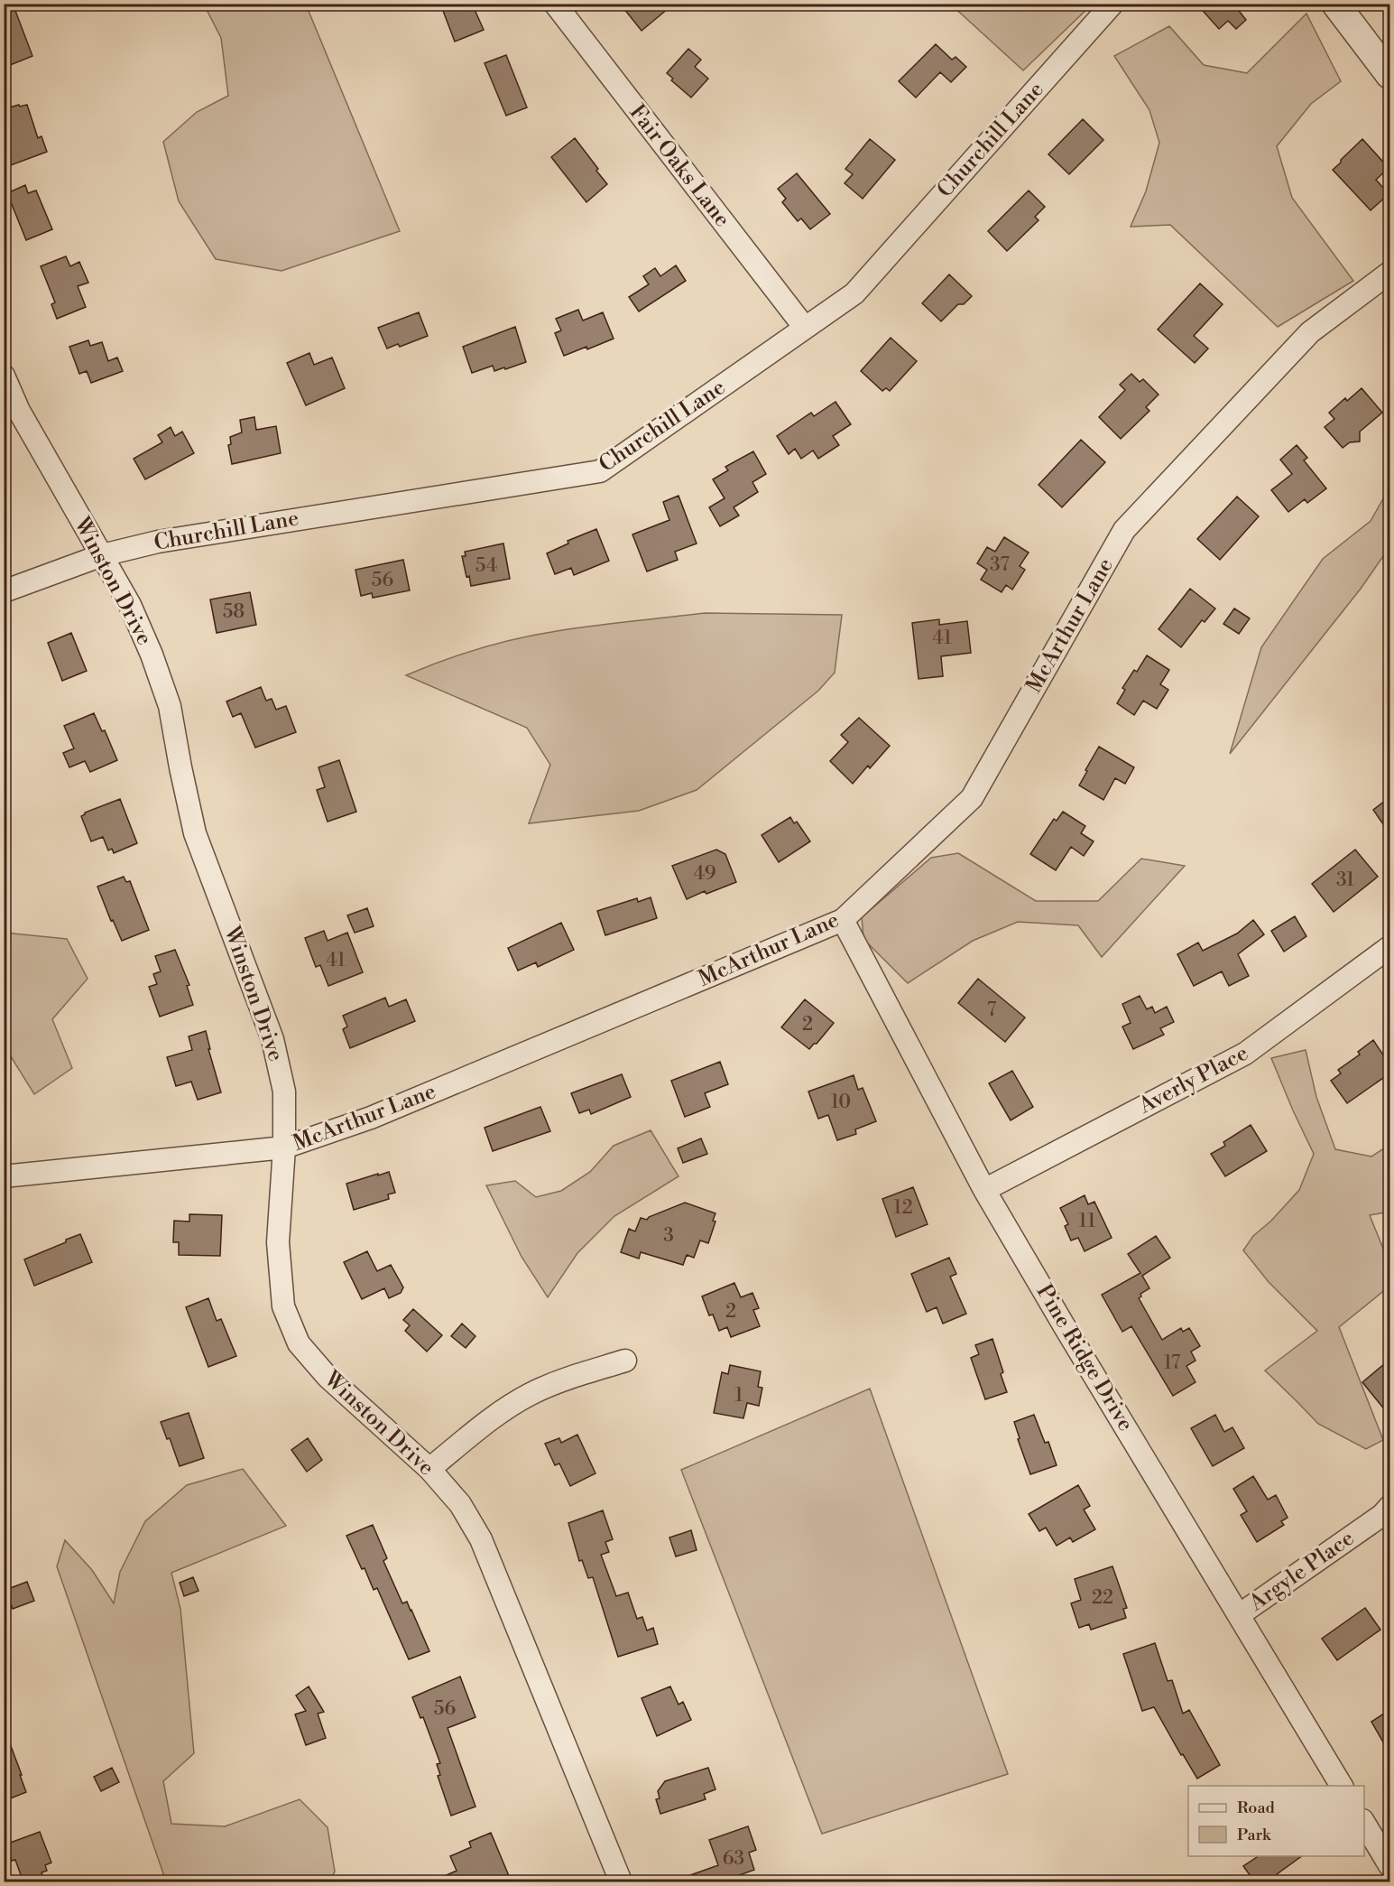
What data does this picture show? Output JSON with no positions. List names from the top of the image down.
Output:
{
  "streets": {
    "street": [
      "Churchill Lane",
      "Fair Oaks Lane",
      "Winston Drive",
      "McArthur Lane",
      "Averly Place",
      "Pine Ridge Drive",
      "Argyle Place"
    ]
  },
  "crossings": [
    ["Churchill Lane", "Fair Oaks Lane"],
    ["Churchill Lane", "Winston Drive"],
    ["Winston Drive", "McArthur Lane"],
    ["McArthur Lane", "Pine Ridge Drive"],
    ["Averly Place", "Pine Ridge Drive"],
    ["Pine Ridge Drive", "Argyle Place"]
  ],
  "house_numbers": [
    "37",
    "54",
    "56",
    "58",
    "41",
    "49",
    "31",
    "41",
    "7",
    "2",
    "10",
    "12",
    "11",
    "3",
    "2",
    "17",
    "1",
    "22",
    "56",
    "63"
  ],
  "legend": ["Road", "Park"]
}
